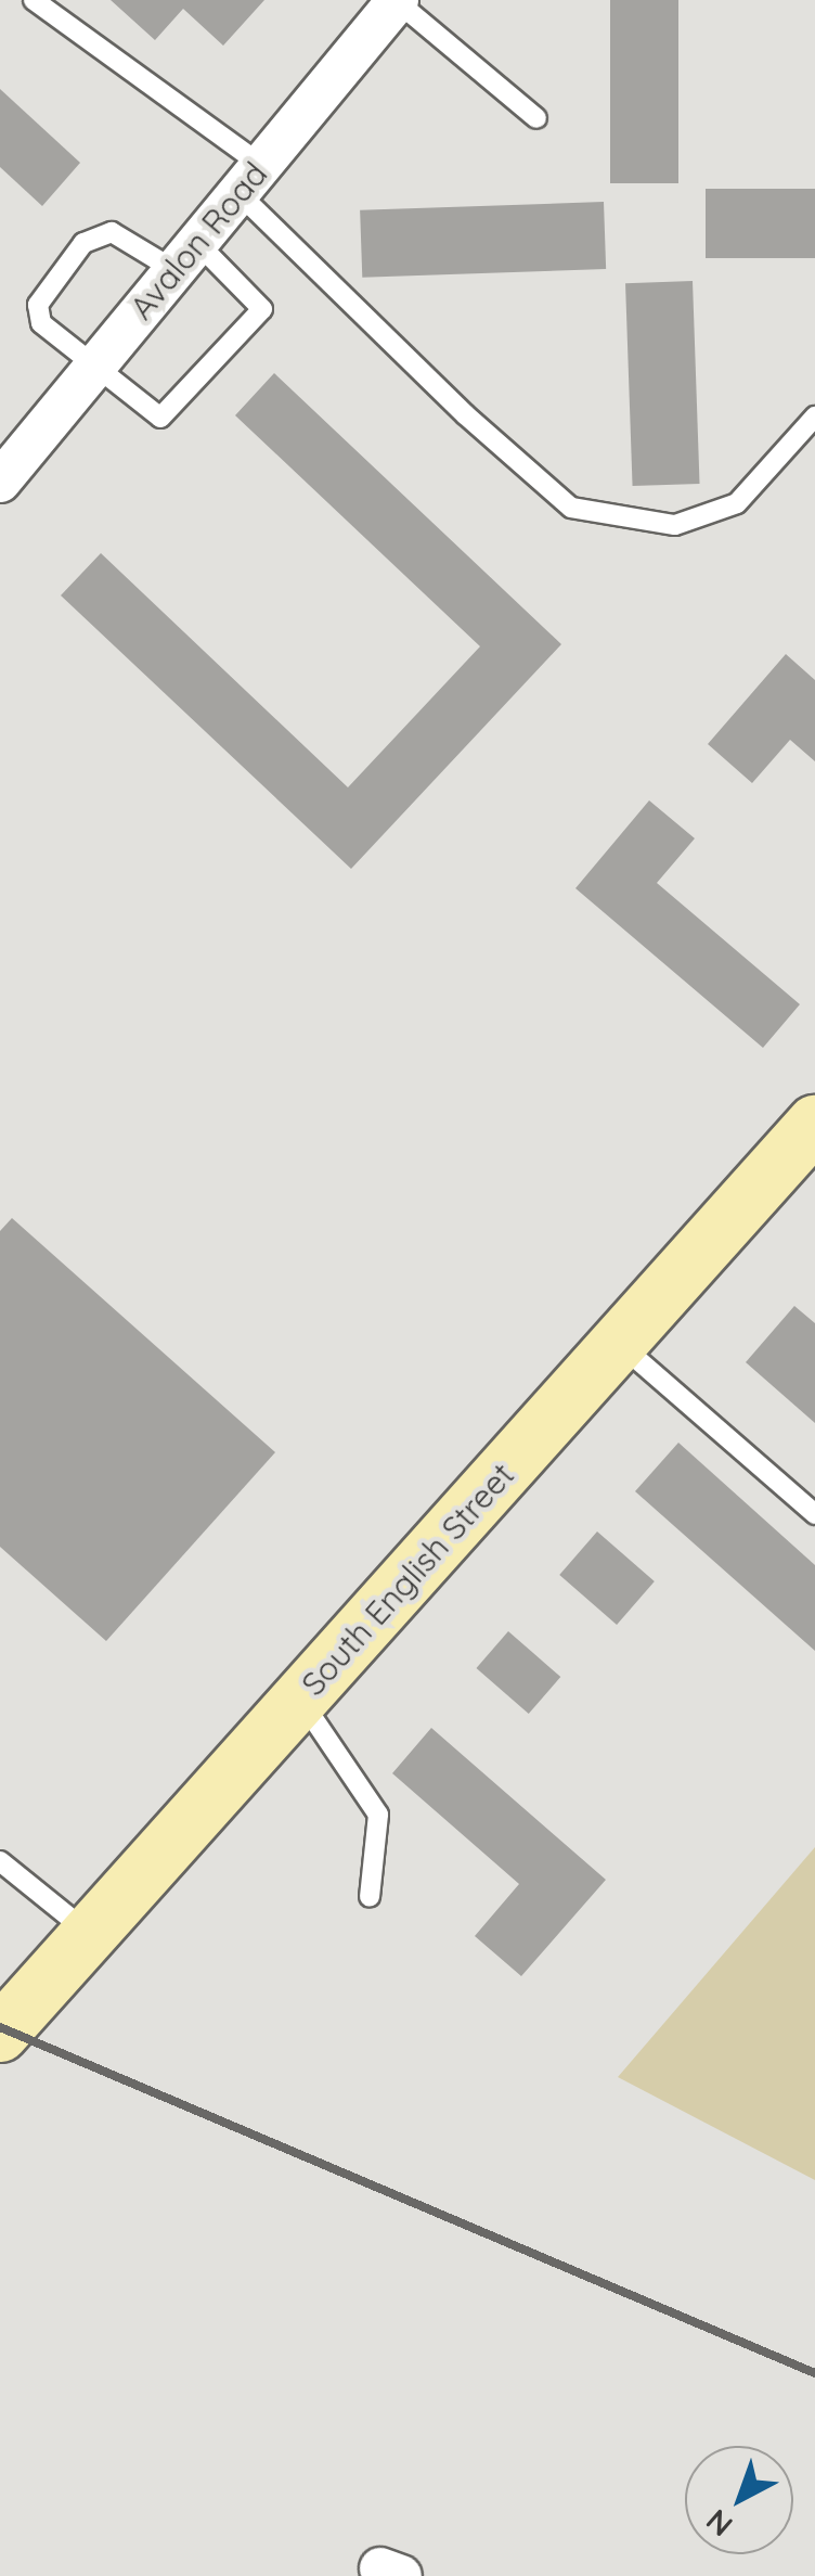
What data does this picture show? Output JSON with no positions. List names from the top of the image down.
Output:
{
  "streets": {
    "street": ["Avalon Road", "South English Street"]
  },
  "north": "bottom left"
}
